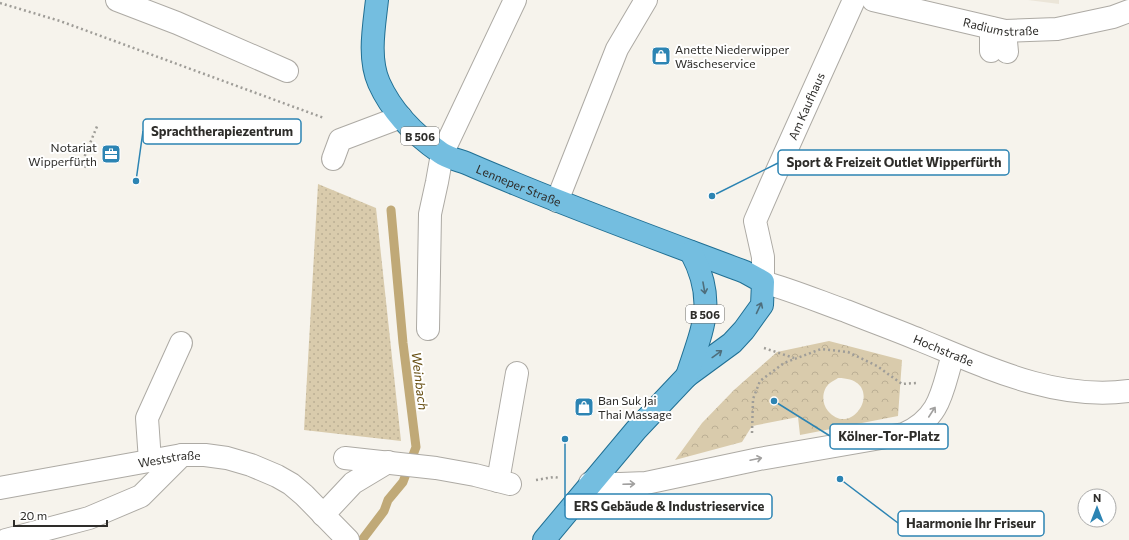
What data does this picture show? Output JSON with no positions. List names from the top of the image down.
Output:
{
  "streets": {
    "main road": ["B 506", "Lenneper Straße"],
    "street": [
      "Radiumstraße",
      "Am Kaufhaus",
      "Hochstraße",
      "Weststraße"
    ]
  },
  "crossings": [
    ["Am Kaufhaus", "B 506"],
    ["Am Kaufhaus", "Lenneper Straße"],
    ["Am Kaufhaus", "Hochstraße"],
    ["B 506", "Lenneper Straße"],
    ["B 506", "Hochstraße"],
    ["Lenneper Straße", "Hochstraße"]
  ],
  "water": ["Weinbach"],
  "places": {
    "shop": ["Anette Niederwipper Wäscheservice", "Ban Suk Jai Thai Massage"],
    "office": ["Notariat Wipperfürth"],
    "other": [
      "Sprachtherapiezentrum",
      "Sport & Freizeit Outlet Wipperfürth",
      "Kölner-Tor-Platz",
      "ERS Gebäude & Industrieservice",
      "Haarmonie Ihr Friseur"
    ]
  },
  "scale_bar": "20 m",
  "north": "top"
}
